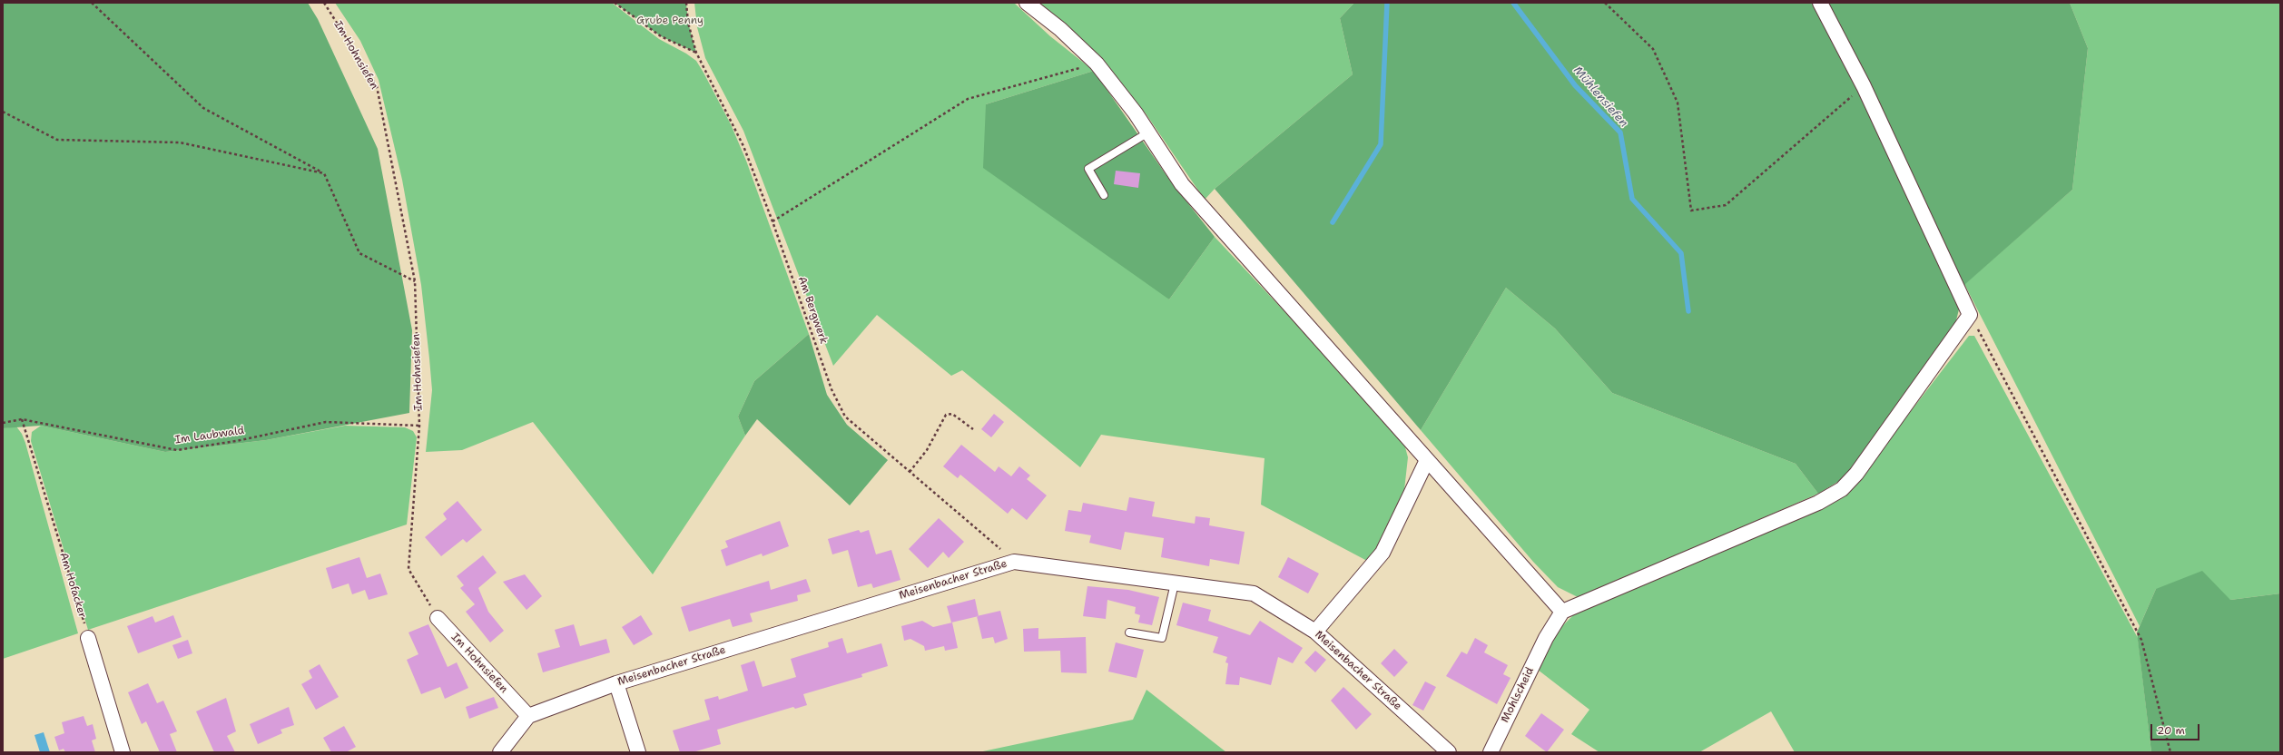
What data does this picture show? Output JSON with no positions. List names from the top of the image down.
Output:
{
  "streets": {
    "street": ["Im Hohnsiefen", "Meisenbacher Straße", "Mohlscheid"],
    "path": ["Am Bergwerk", "Im Laubwald", "Am Hofacker"]
  },
  "crossings": [
    ["Im Hohnsiefen", "Im Laubwald"],
    ["Im Hohnsiefen", "Meisenbacher Straße"],
    ["Am Bergwerk", "Meisenbacher Straße"],
    ["Im Laubwald", "Am Hofacker"]
  ],
  "water": ["Mühlensiefen"],
  "parks": ["Grube Penny"],
  "scale_bar": "20 m"
}
